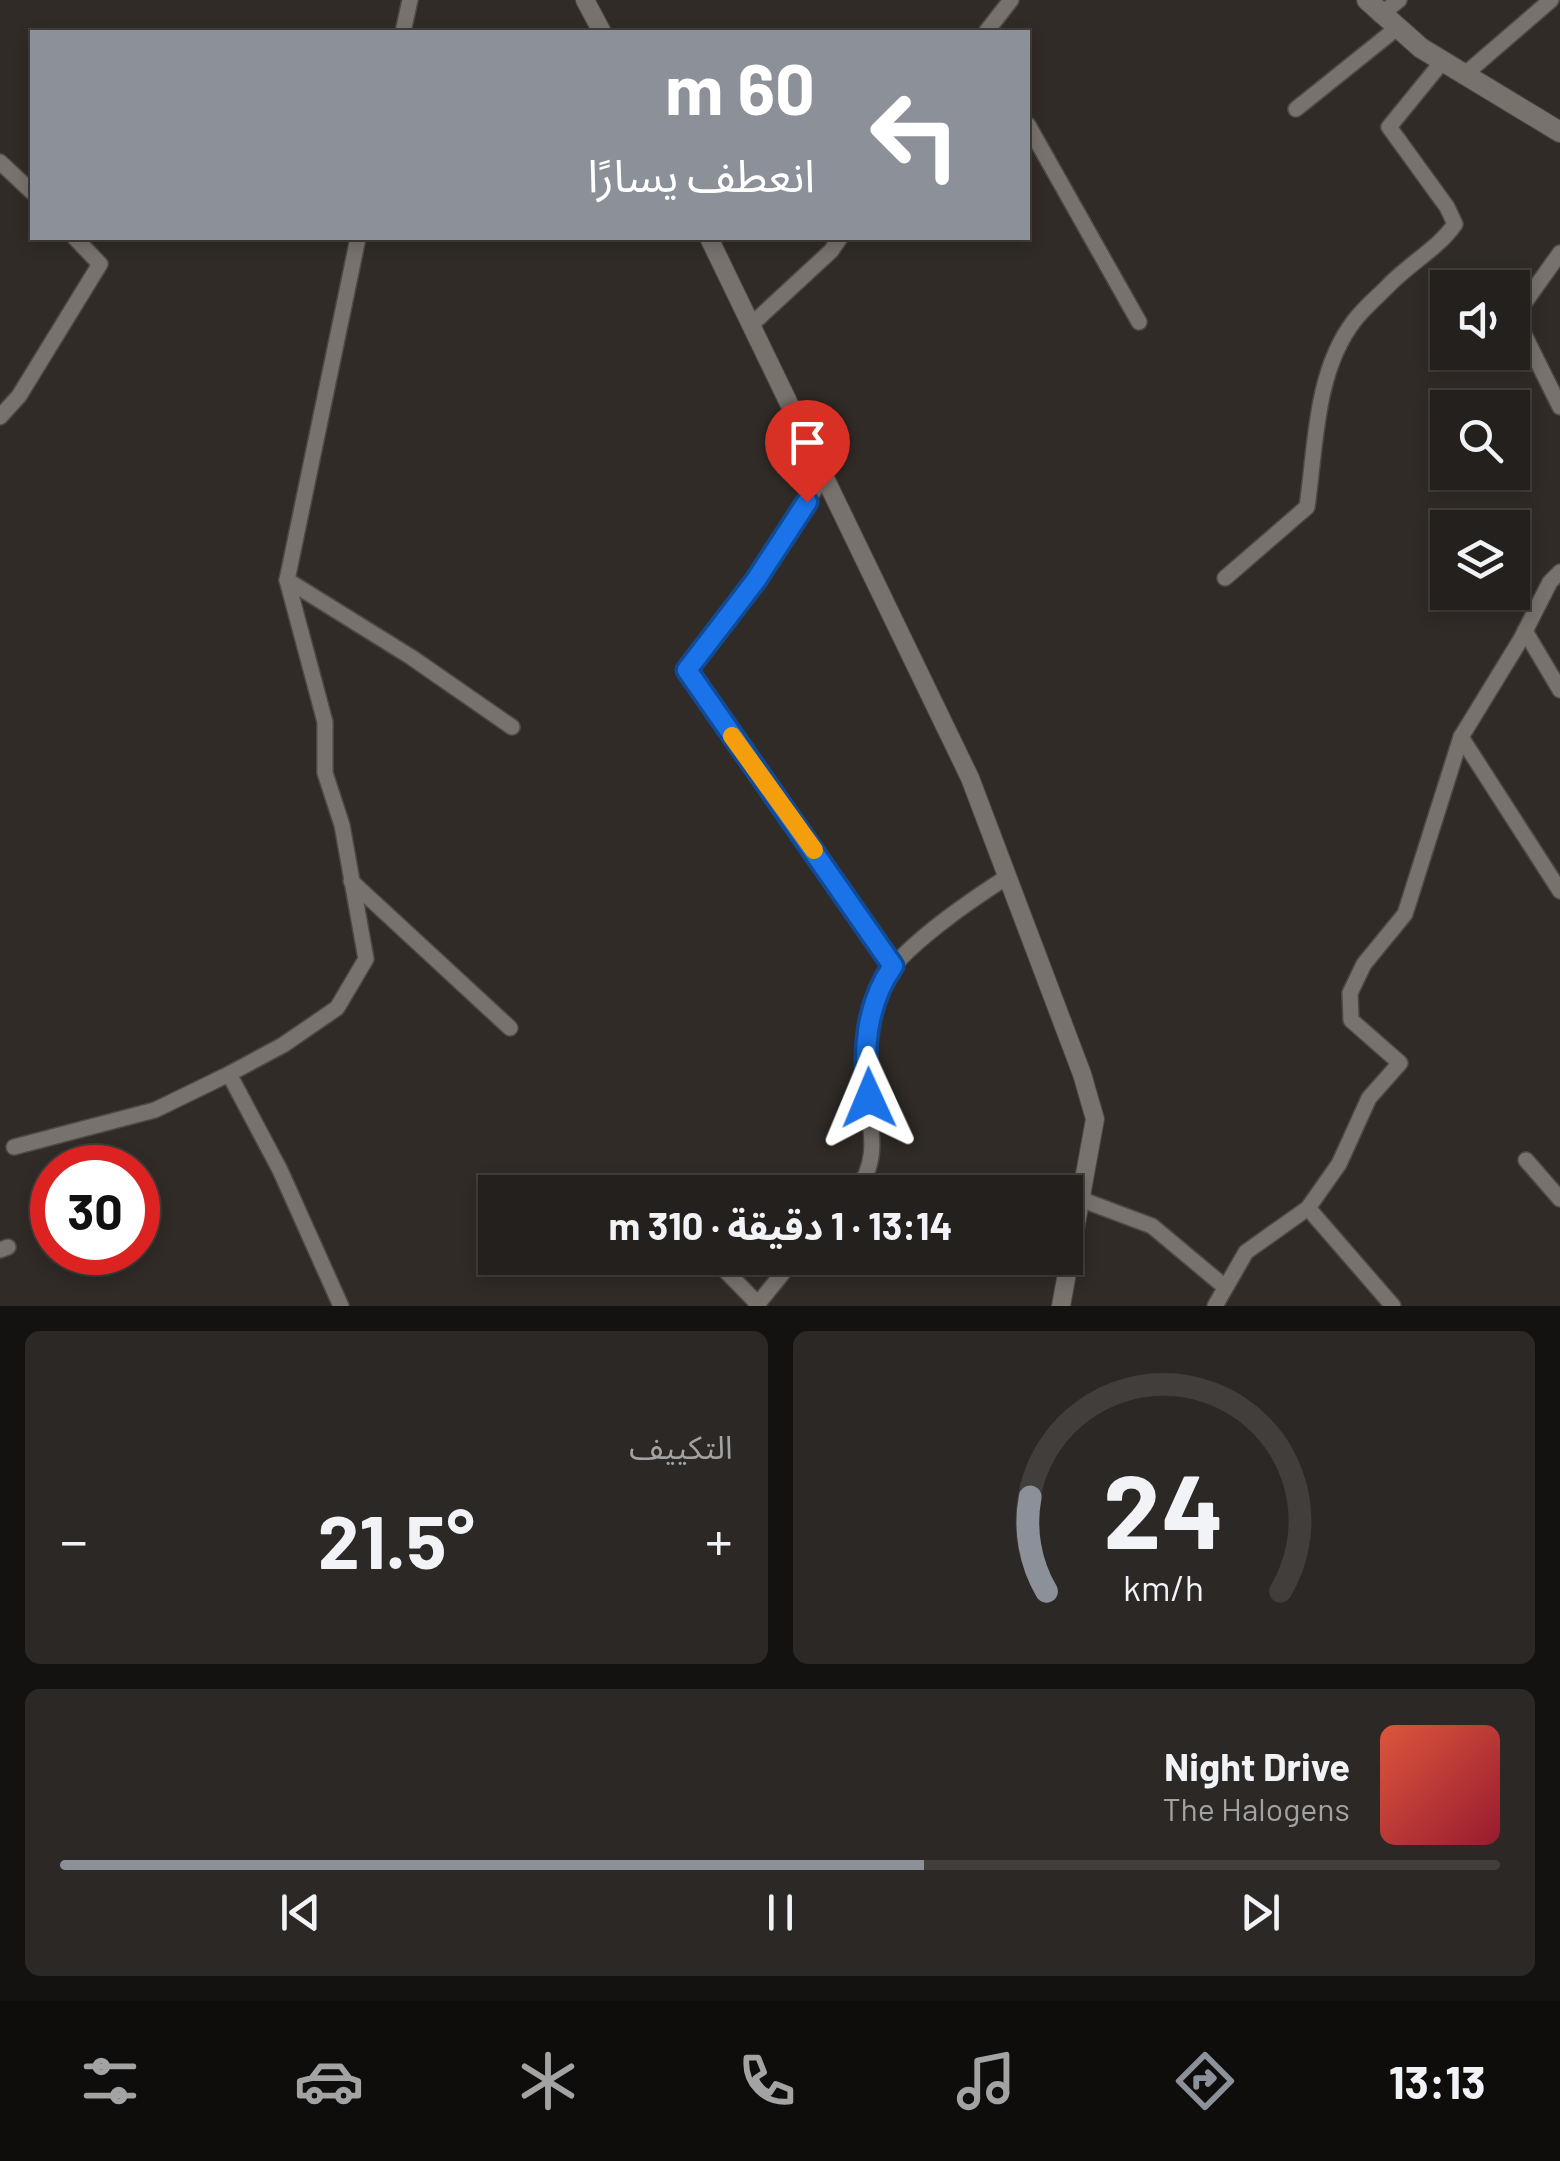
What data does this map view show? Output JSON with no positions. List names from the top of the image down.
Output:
{
  "page": {
    "turn": ["60 m", "انعطف يسارًا"],
    "limit": "30",
    "trip": "13:14 · 1 دقيقة · 310 m",
    "tile": "التكييف",
    "heat": ["−", "21.5°", "+"],
    "song": ["Night Drive", "The Halogens"],
    "tabs": "13:13",
    "gauge": ["24", "km/h"]
  }
}
